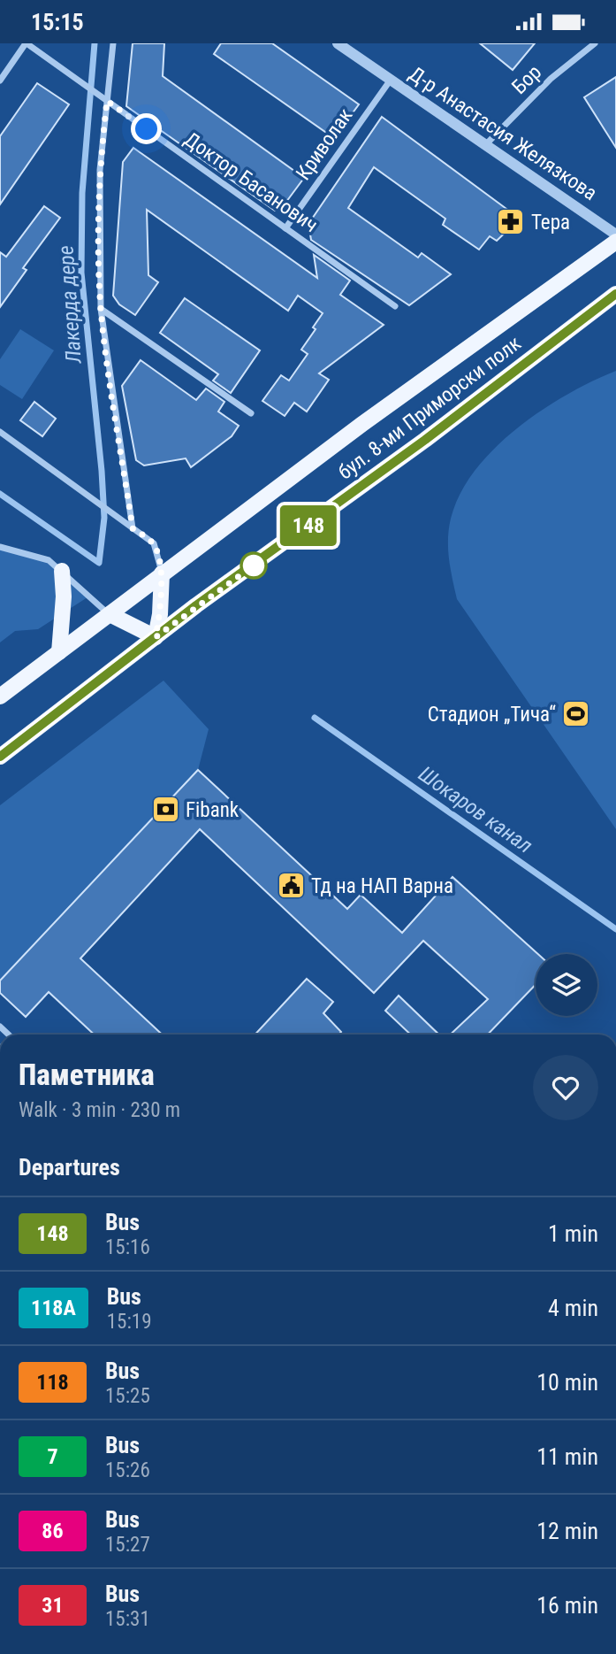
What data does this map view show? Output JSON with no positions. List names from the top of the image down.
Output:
{
  "streets": {
    "main road": ["бул. 8-ми Приморски полк"],
    "street": [
      "Бор",
      "Д-р Анастасия Желязкова",
      "Криволак",
      "Доктор Басанович"
    ]
  },
  "crossings": [
    ["Бор", "Д-р Анастасия Желязкова"],
    ["Д-р Анастасия Желязкова", "Криволак"],
    ["Криволак", "Доктор Басанович"]
  ],
  "water": ["Лакерда дере", "Шокаров канал"],
  "places": {
    "pharmacy": ["Тера"],
    "sports": ["Стадион „Тича“"],
    "bank": ["Fibank"],
    "public building": ["Тд на НАП Варна"]
  },
  "lines": ["bus line 148"],
  "page": {
    "status": "15:15",
    "on_map": "148",
    "heading": [
      ["Паметника", "Walk · 3 min · 230 m"],
      "Departures"
    ],
    "list": [
      {
        "mark": "148",
        "name": "Bus",
        "note": "15:16",
        "value": "1 min"
      },
      {
        "mark": "118А",
        "name": "Bus",
        "note": "15:19",
        "value": "4 min"
      },
      {
        "mark": "118",
        "name": "Bus",
        "note": "15:25",
        "value": "10 min"
      },
      {
        "mark": "7",
        "name": "Bus",
        "note": "15:26",
        "value": "11 min"
      },
      {
        "mark": "86",
        "name": "Bus",
        "note": "15:27",
        "value": "12 min"
      },
      {
        "mark": "31",
        "name": "Bus",
        "note": "15:31",
        "value": "16 min"
      }
    ]
  }
}
